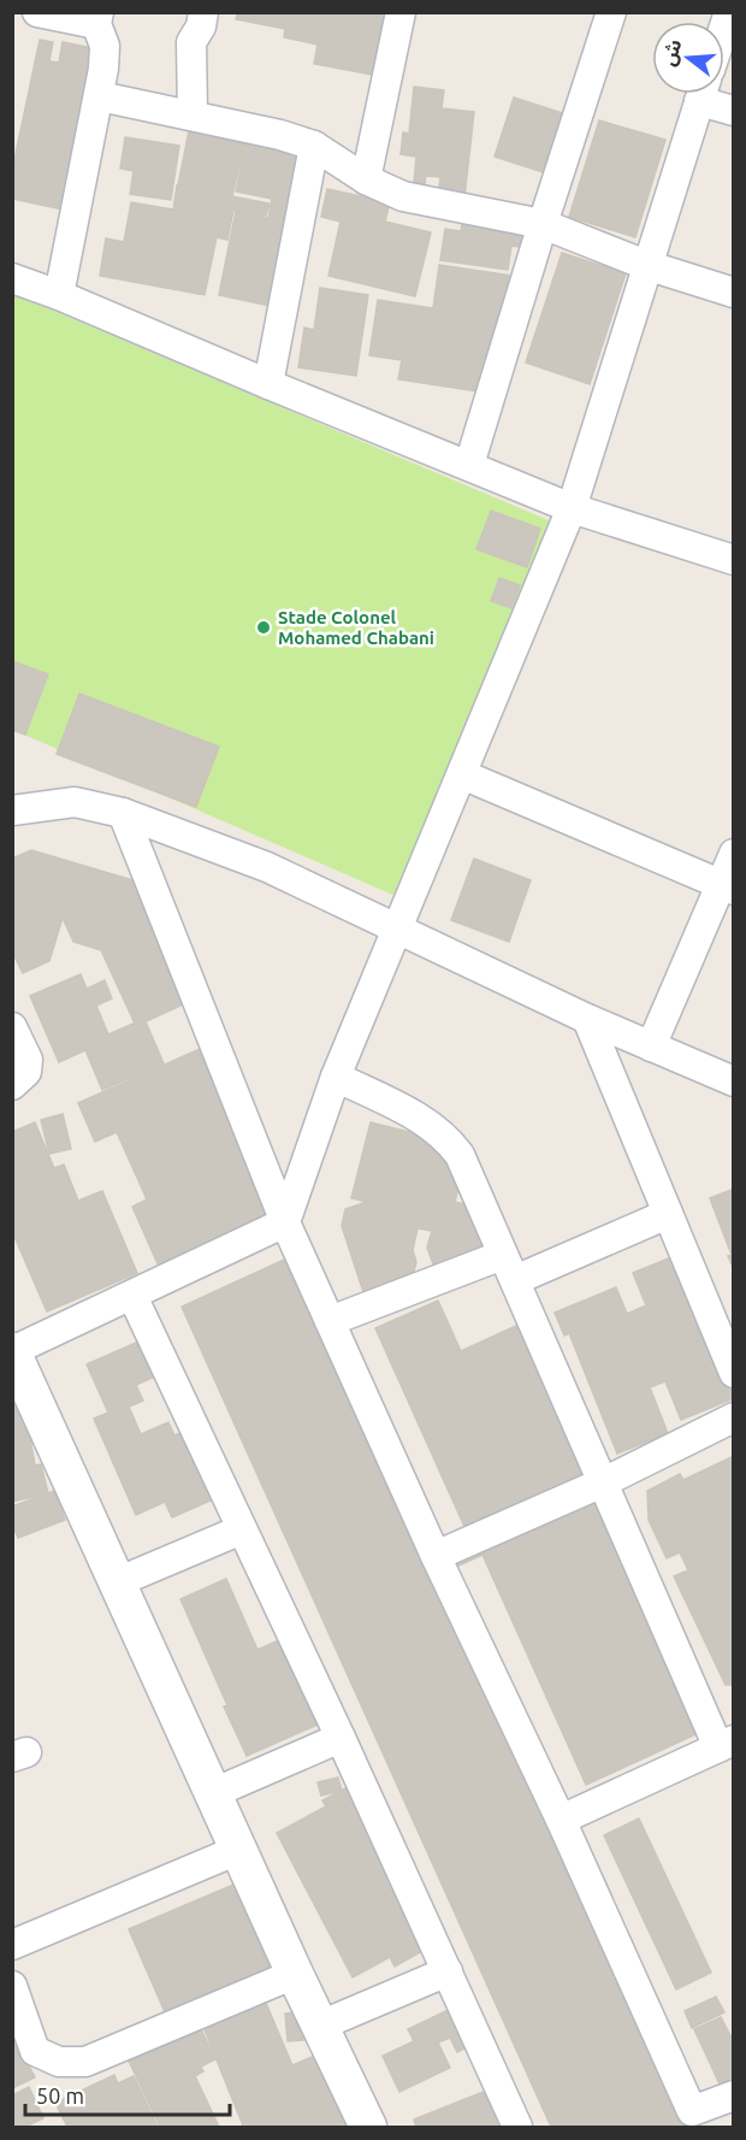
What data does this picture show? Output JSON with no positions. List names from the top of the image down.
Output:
{
  "places": ["Stade Colonel Mohamed Chabani"],
  "scale_bar": "50 m",
  "north": "left"
}
